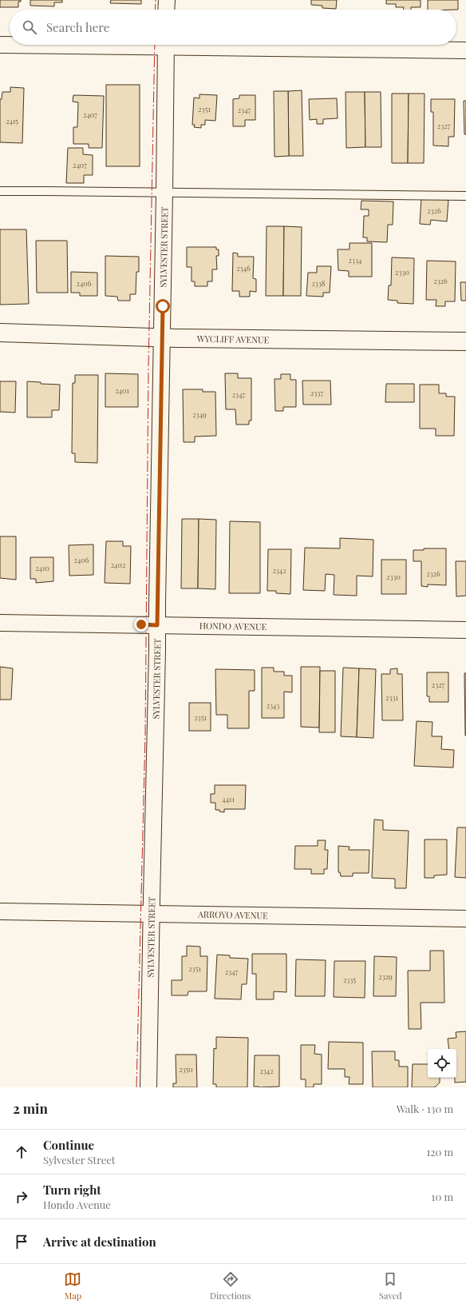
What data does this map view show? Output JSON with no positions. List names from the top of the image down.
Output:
{
  "streets": {
    "main road": ["WYCLIFF AVENUE"],
    "street": ["SYLVESTER STREET", "HONDO AVENUE", "ARROYO AVENUE"]
  },
  "crossings": [
    ["SYLVESTER STREET", "WYCLIFF AVENUE"],
    ["SYLVESTER STREET", "HONDO AVENUE"],
    ["SYLVESTER STREET", "ARROYO AVENUE"]
  ],
  "house_numbers": [
    "2351",
    "2347",
    "2407",
    "2415",
    "2327",
    "2407",
    "2326",
    "2334",
    "2346",
    "2330",
    "2326",
    "2406",
    "2338",
    "2401",
    "2337",
    "2347",
    "2349",
    "2406",
    "2402",
    "2410",
    "2342",
    "2326",
    "2330",
    "2327",
    "2331",
    "2343",
    "2351",
    "4411",
    "2351",
    "2347",
    "2329",
    "2335",
    "2350",
    "2342"
  ],
  "page": {
    "search": "Search here",
    "heading": ["2 min", "Walk · 130 m"],
    "list": [
      ["Continue", "Sylvester Street", "120 m"],
      ["Turn right", "Hondo Avenue", "10 m"],
      "Arrive at destination"
    ],
    "nav": ["Map", "Directions", "Saved"]
  }
}
